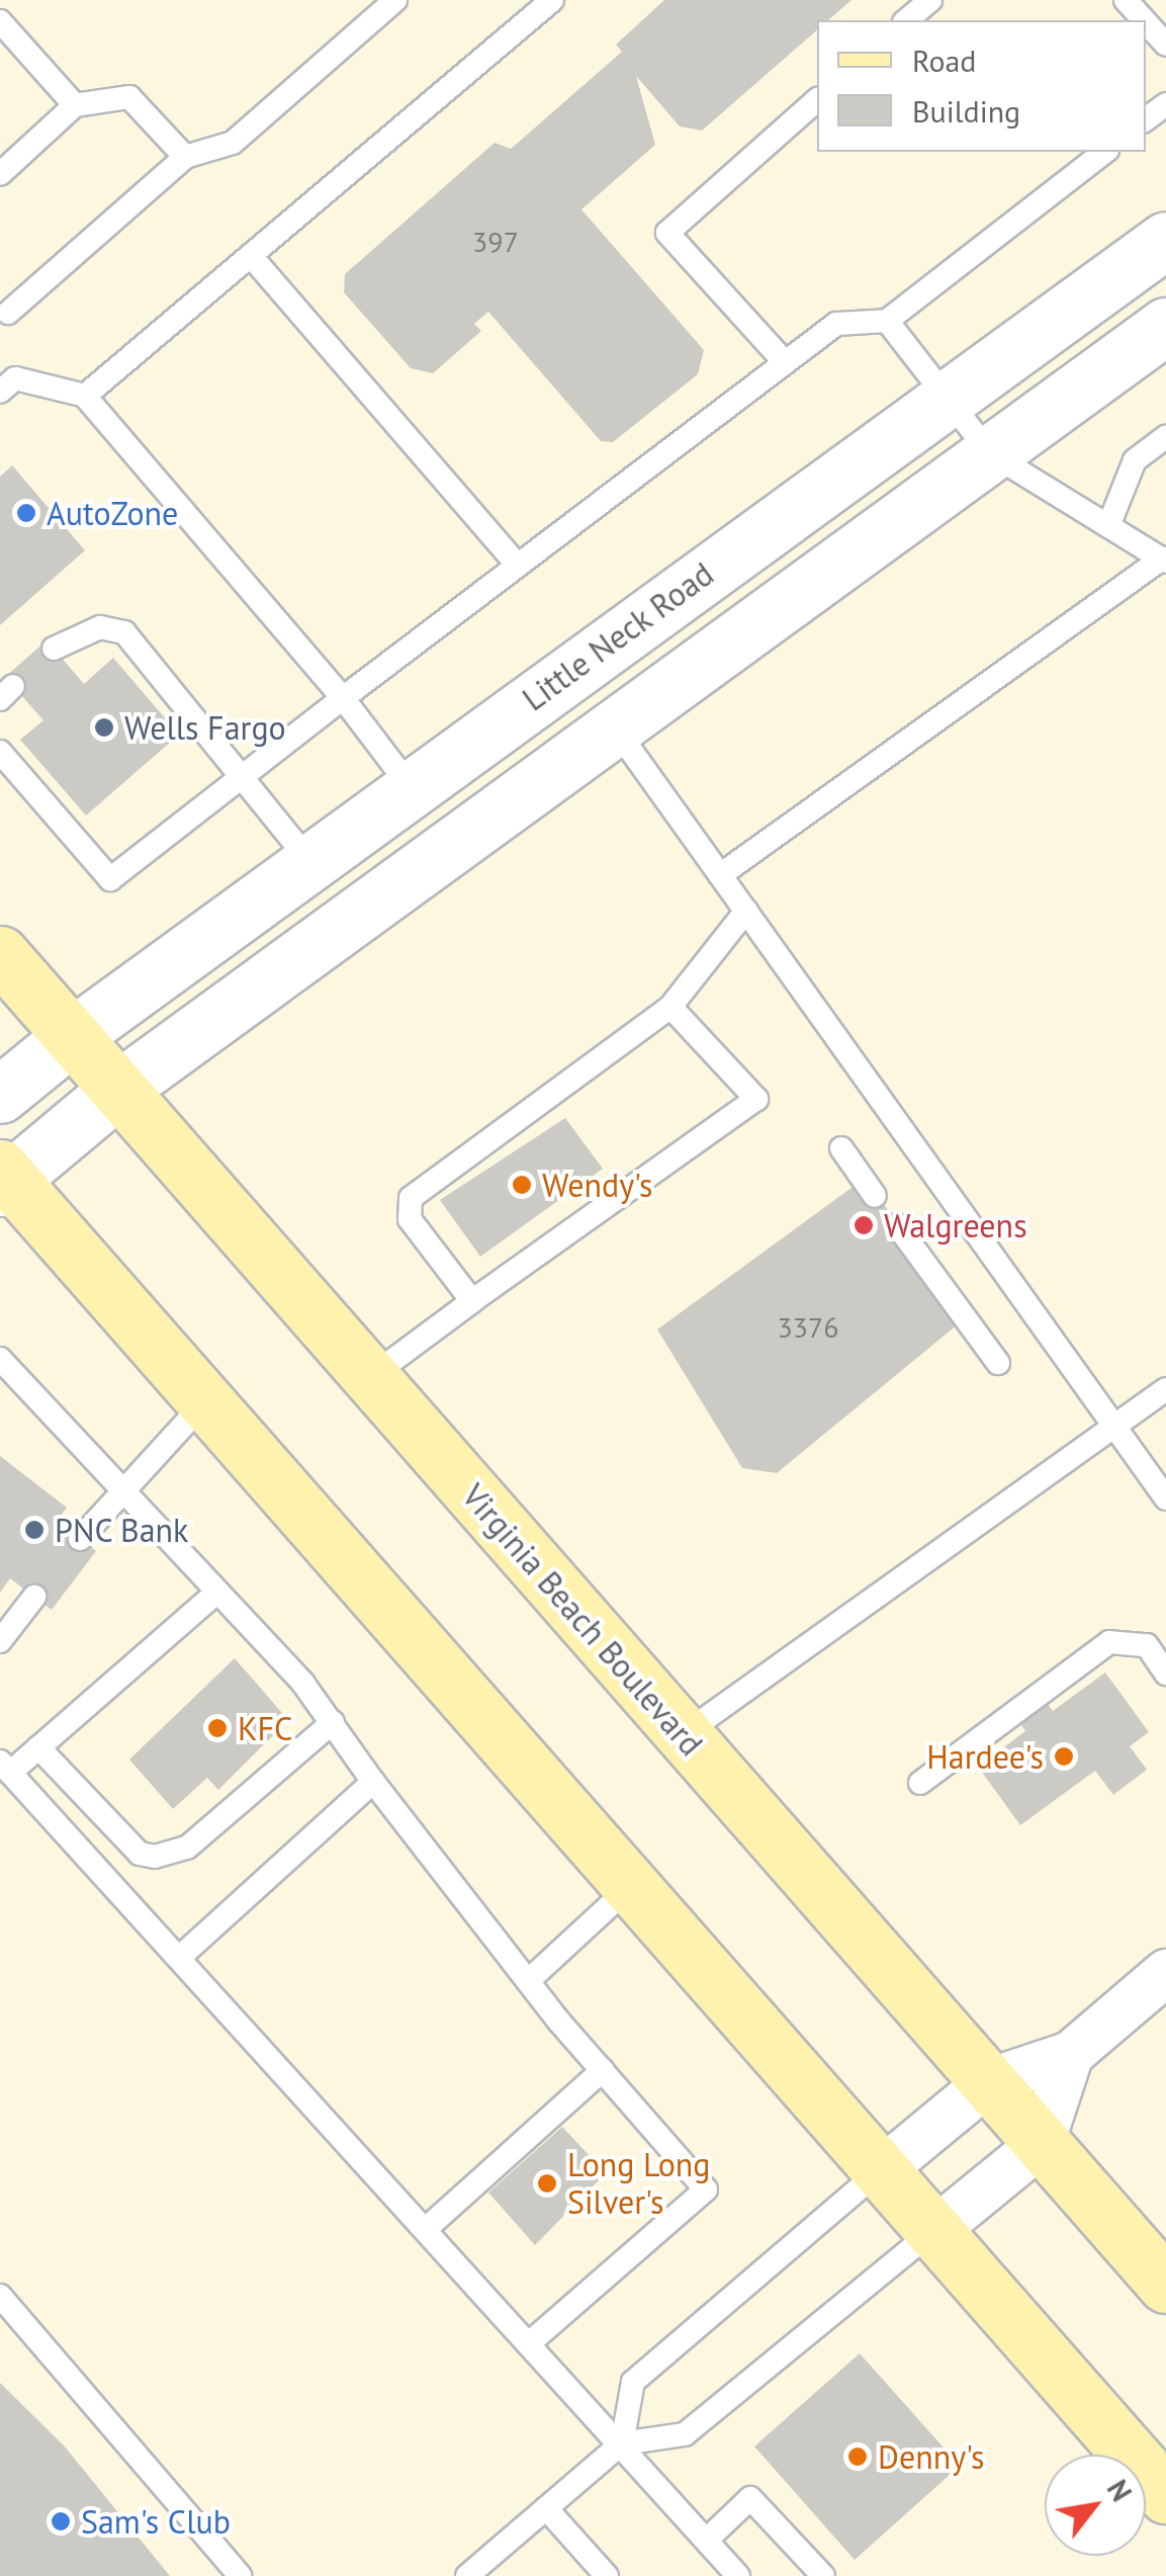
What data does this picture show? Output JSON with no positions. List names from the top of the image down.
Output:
{
  "streets": {
    "main road": ["Virginia Beach Boulevard"],
    "street": ["Little Neck Road"]
  },
  "crossings": [
    ["Little Neck Road", "Virginia Beach Boulevard"]
  ],
  "places": [
    "AutoZone",
    "Wells Fargo",
    "Wendy's",
    "Walgreens",
    "PNC Bank",
    "KFC",
    "Hardee's",
    "Long Long Silver's",
    "Denny's",
    "Sam's Club"
  ],
  "house_numbers": ["397", "3376"],
  "legend": ["Road", "Building"],
  "north": "top right"
}
